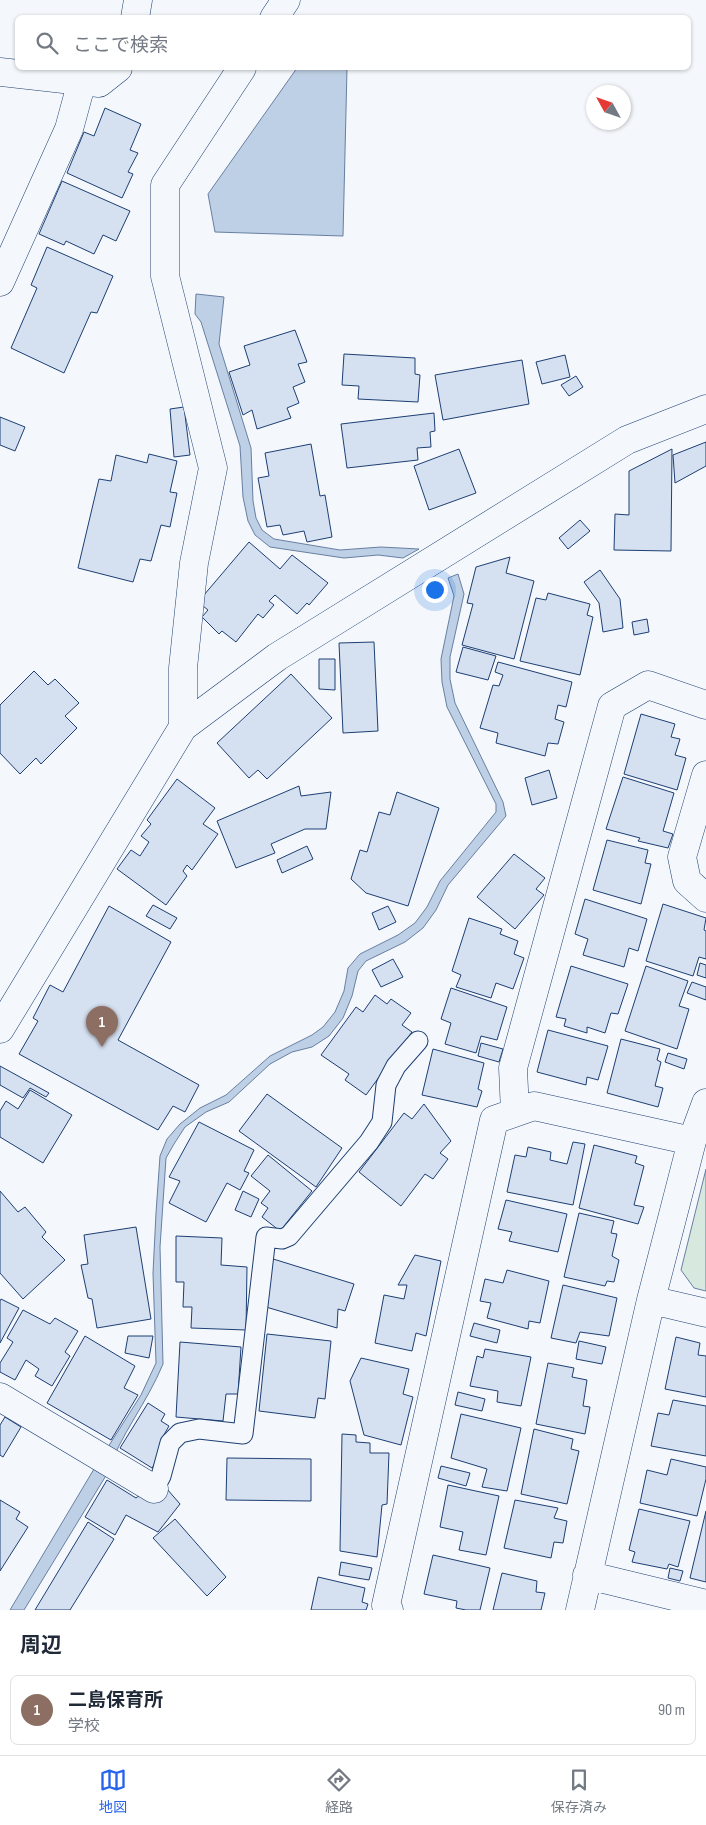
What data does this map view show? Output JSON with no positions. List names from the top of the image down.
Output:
{
  "north": "top left",
  "page": {
    "search": "ここで検索",
    "pins": "1",
    "heading": "周辺",
    "list": [
      {
        "mark": "1",
        "name": "二島保育所",
        "note": "学校",
        "value": "90 m"
      }
    ],
    "nav": ["地図", "経路", "保存済み"]
  }
}
